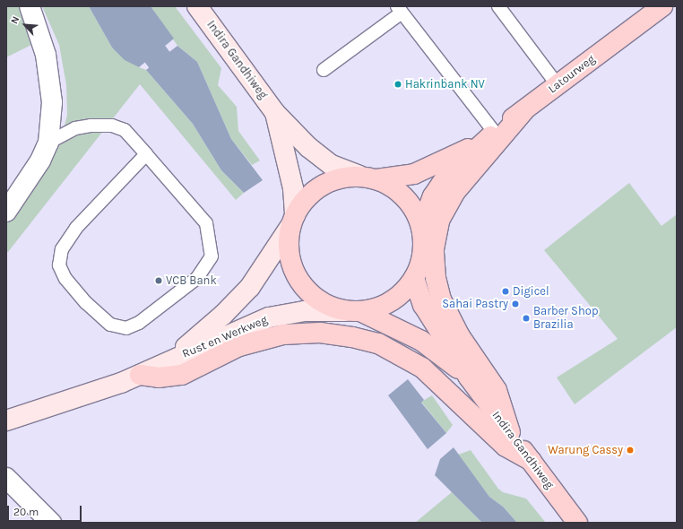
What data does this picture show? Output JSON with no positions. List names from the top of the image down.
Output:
{
  "streets": {
    "main road": ["Indira Gandhiweg", "Latourweg", "Rust en Werkweg"]
  },
  "crossings": [
    ["Indira Gandhiweg", "Latourweg"],
    ["Indira Gandhiweg", "Rust en Werkweg"],
    ["Latourweg", "Rust en Werkweg"]
  ],
  "places": [
    "Hakrinbank NV",
    "VCB Bank",
    "Digicel",
    "Sahai Pastry",
    "Barber Shop Brazilia",
    "Warung Cassy"
  ],
  "scale_bar": "20 m",
  "north": "top left"
}
